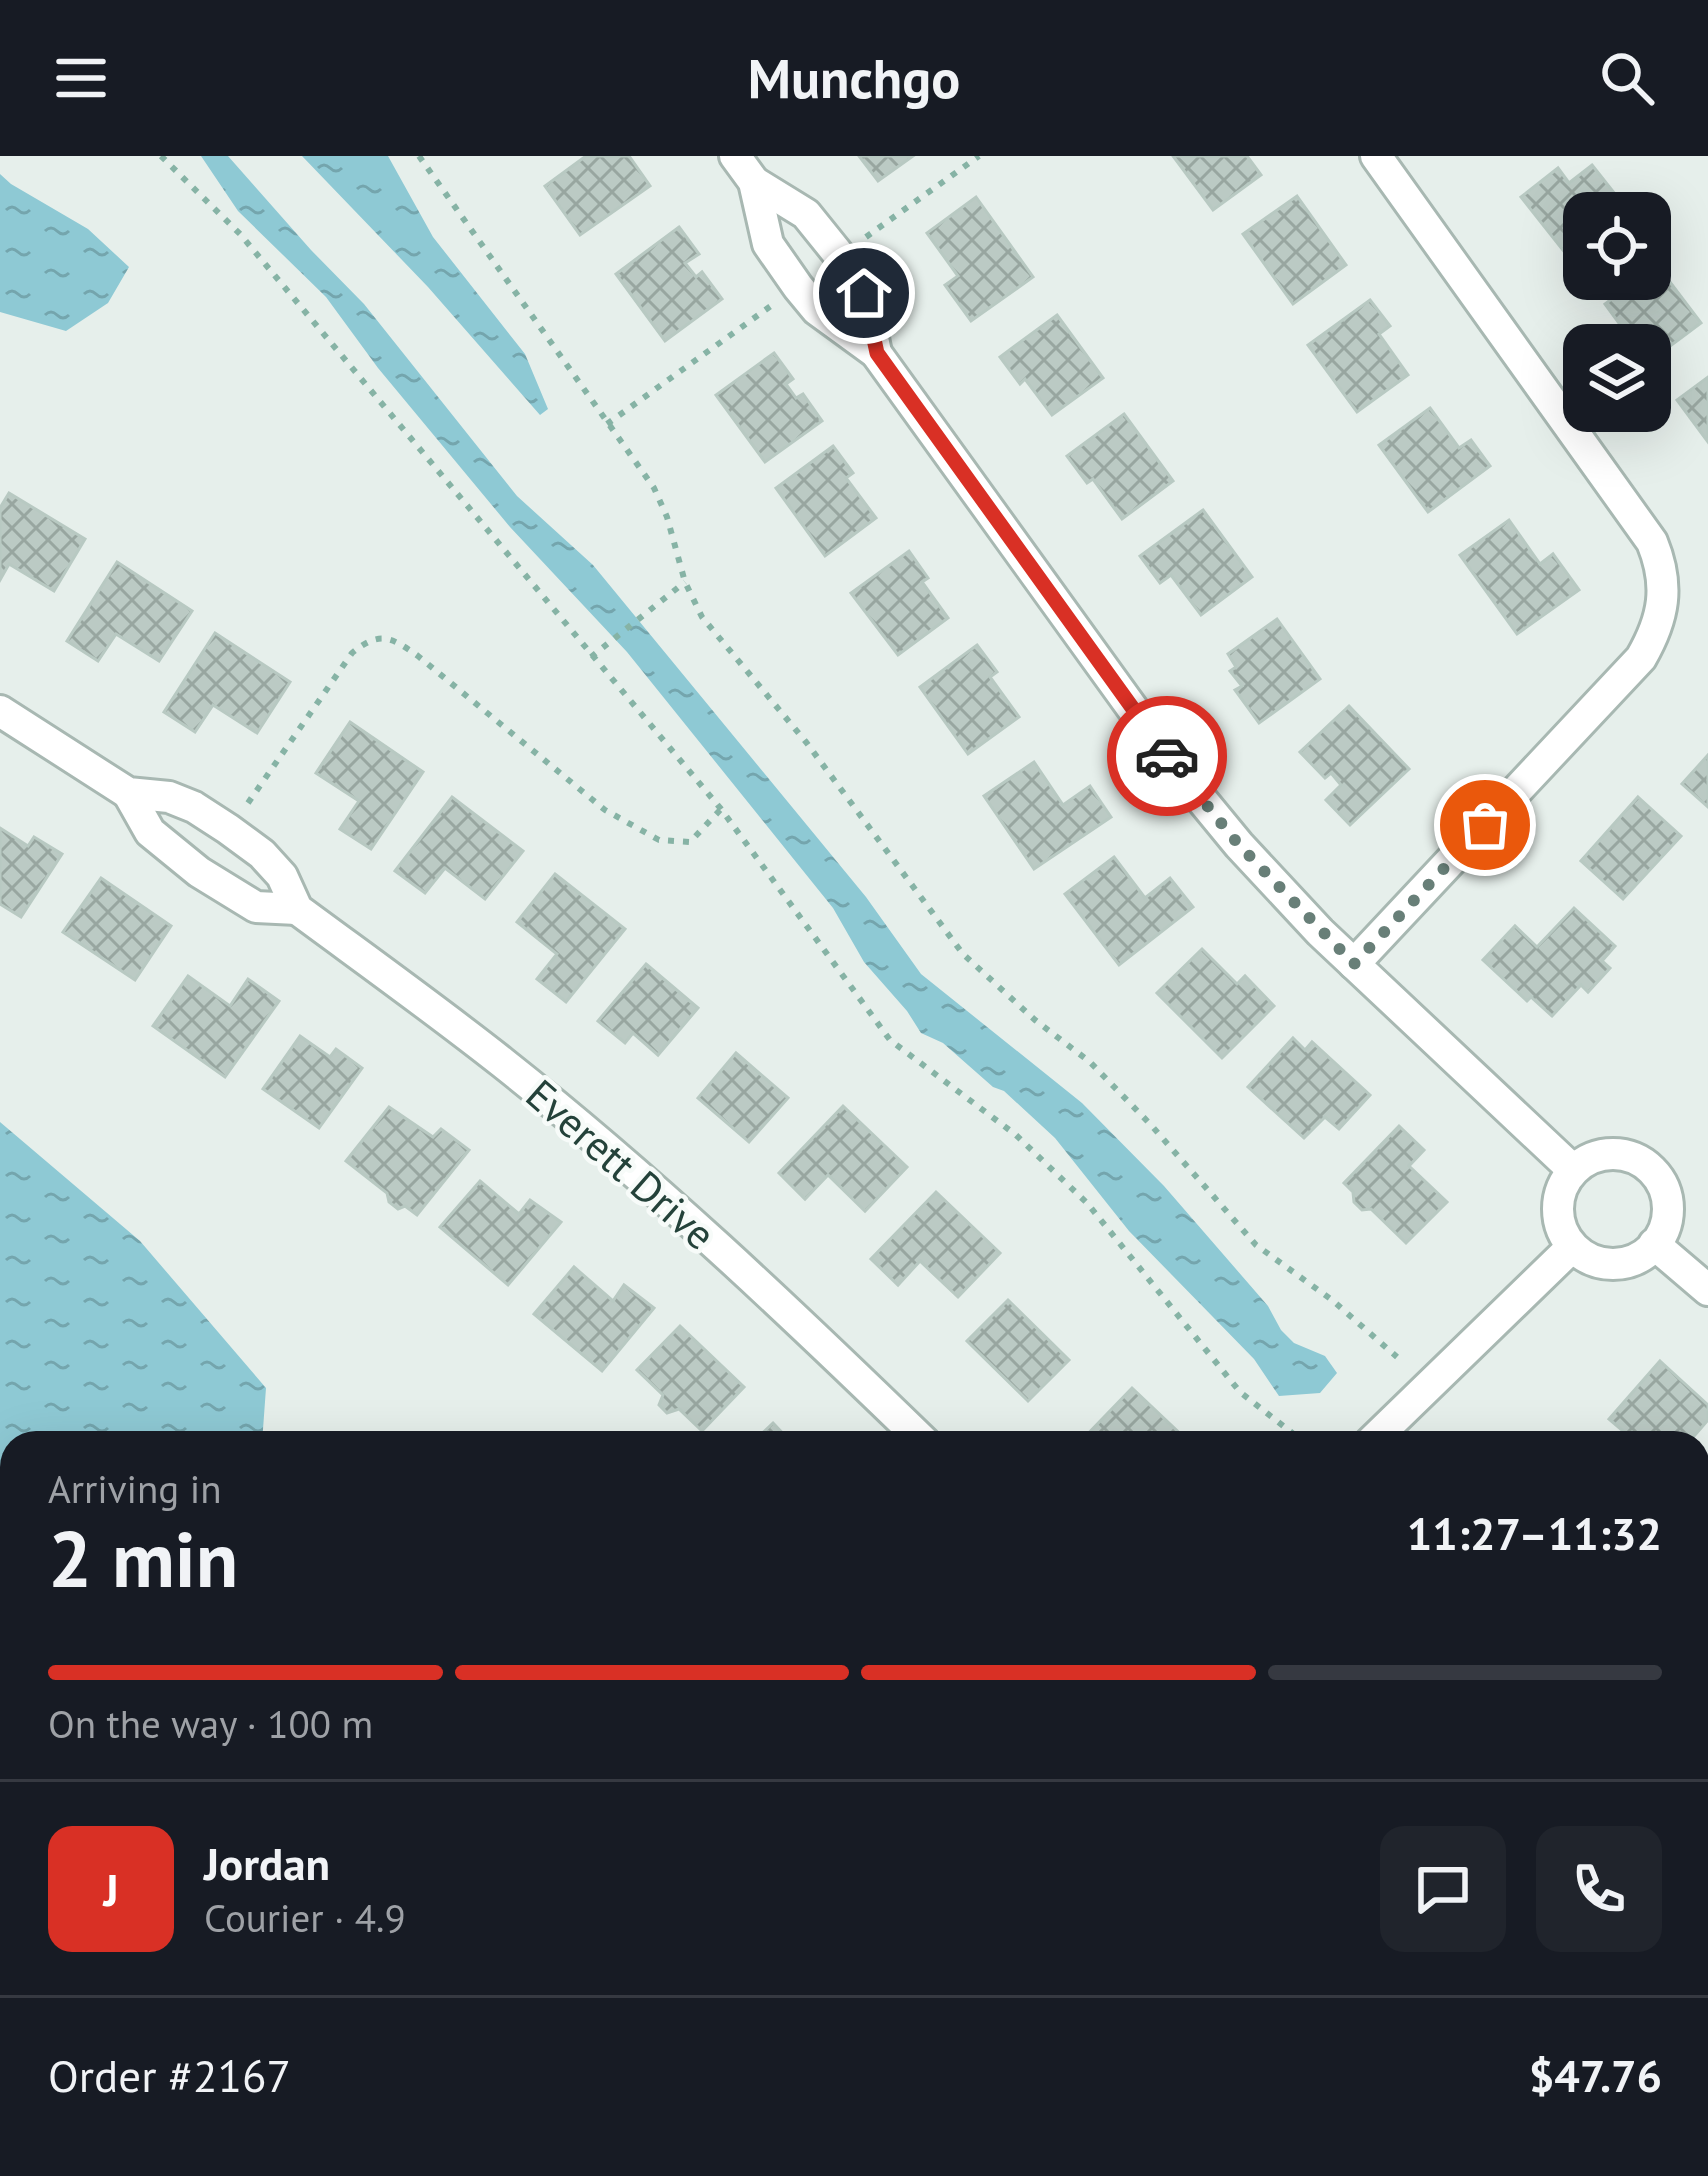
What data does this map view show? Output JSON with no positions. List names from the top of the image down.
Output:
{
  "streets": {
    "street": ["Everett Drive"]
  },
  "page": {
    "header": "Munchgo",
    "heading": ["2 min", "Arriving in", "11:27–11:32"],
    "panel": [
      "Jordan",
      "Courier · 4.9",
      "Order #2167",
      "$47.76"
    ],
    "bar": "On the way · 100 m",
    "round": "J"
  }
}
